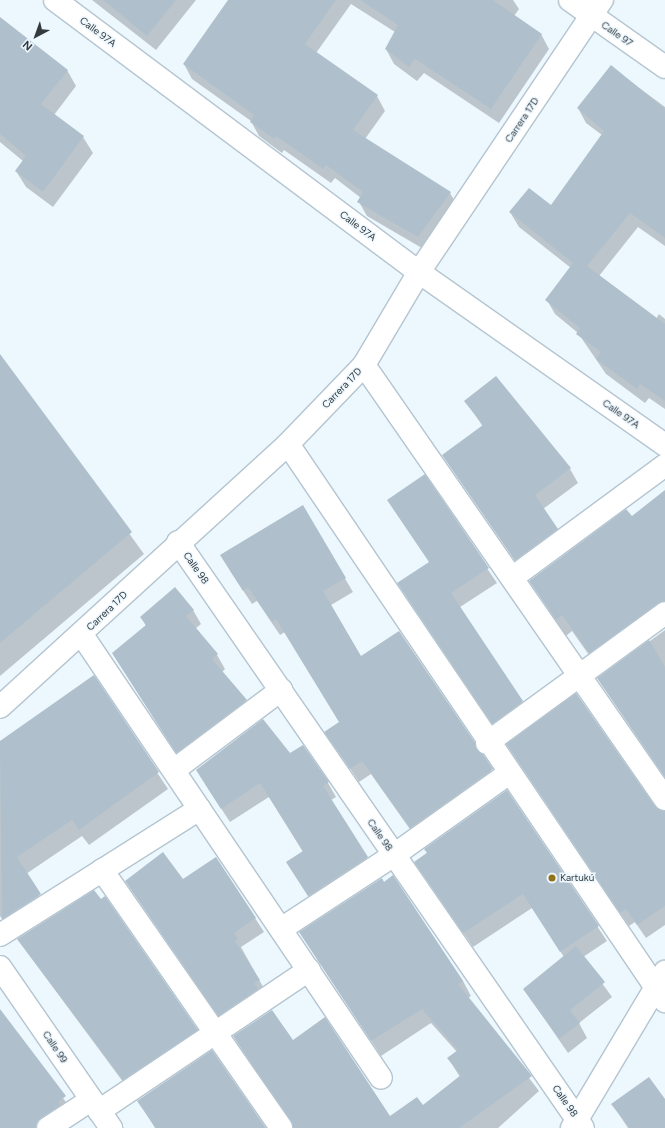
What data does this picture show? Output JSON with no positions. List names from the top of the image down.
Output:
{
  "streets": {
    "street": [
      "Calle 97A",
      "Calle 97",
      "Carrera 17D",
      "Calle 98",
      "Calle 99"
    ]
  },
  "crossings": [
    ["Calle 97A", "Carrera 17D"],
    ["Calle 97", "Carrera 17D"],
    ["Carrera 17D", "Calle 98"]
  ],
  "places": ["Kartukú"],
  "north": "bottom left"
}
